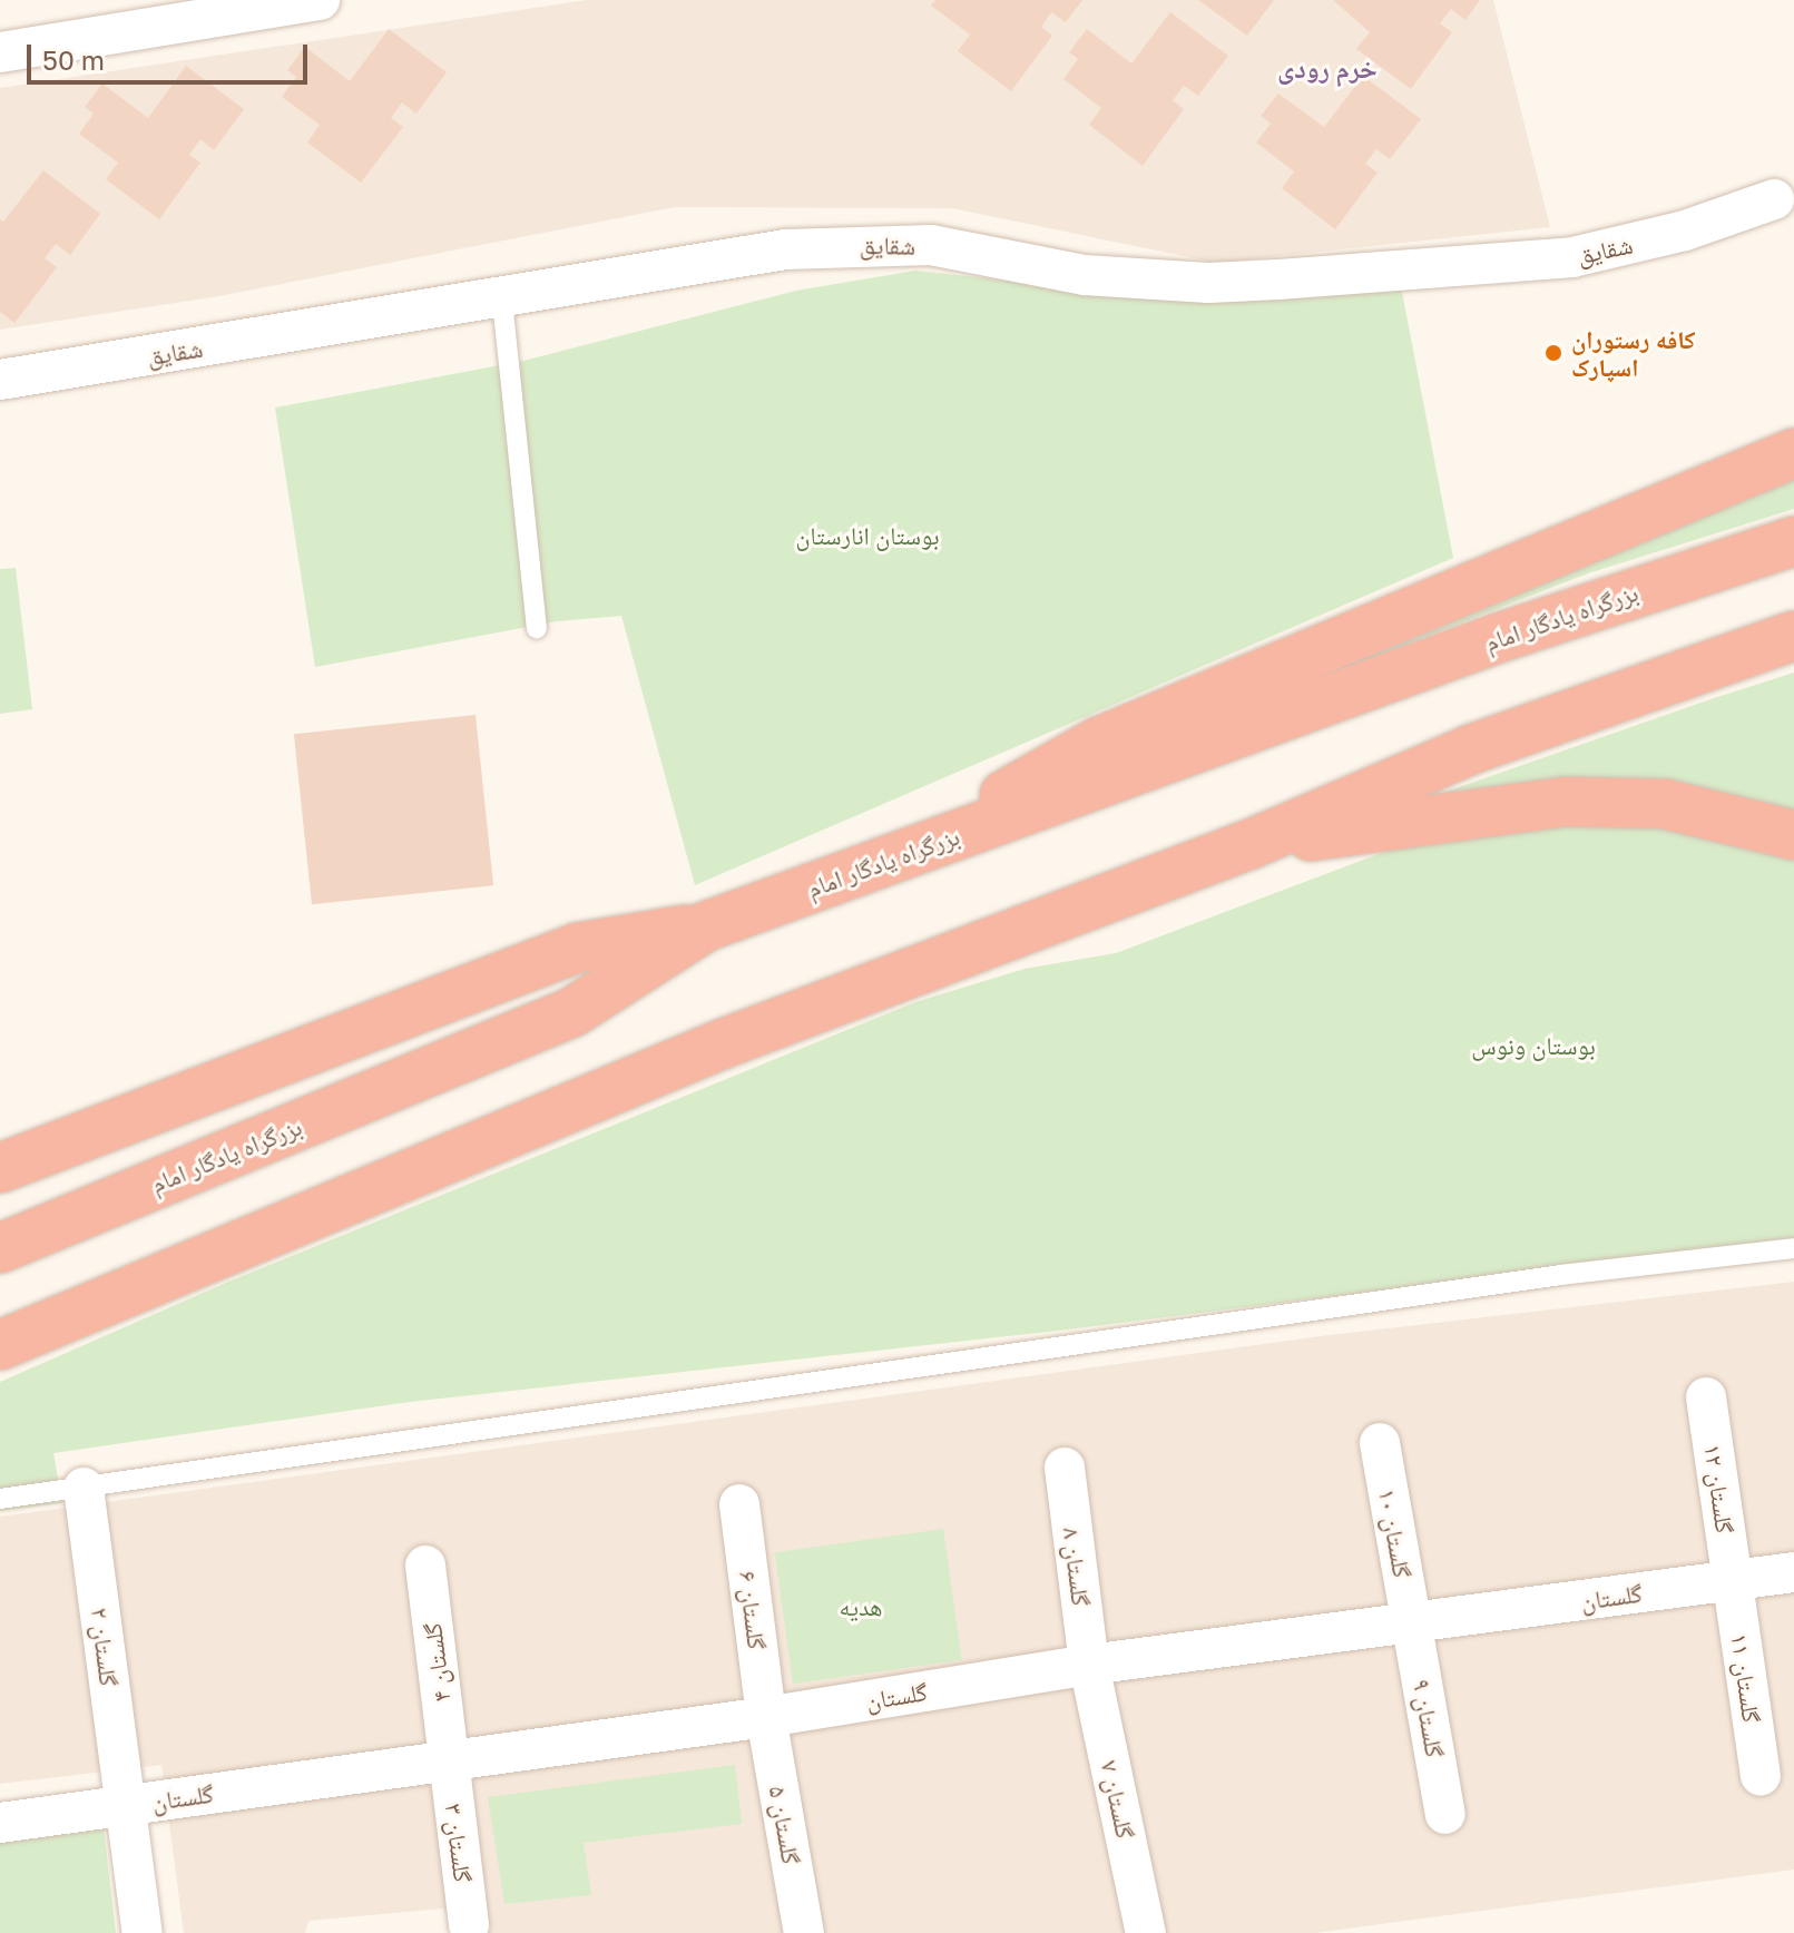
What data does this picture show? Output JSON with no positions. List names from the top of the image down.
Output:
{
  "streets": {
    "highway": ["بزرگراه یادگار امام"],
    "street": [
      "شقایق",
      "گلستان ۱۲",
      "گلستان ۱۰",
      "گلستان ۸",
      "گلستان",
      "گلستان ۶",
      "گلستان ۲",
      "گلستان ۴",
      "گلستان ۱۱",
      "گلستان ۹",
      "گلستان ۷",
      "گلستان ۵",
      "گلستان ۳"
    ]
  },
  "crossings": [
    ["گلستان ۱۲", "گلستان"],
    ["گلستان ۱۲", "گلستان ۱۱"],
    ["گلستان ۱۰", "گلستان"],
    ["گلستان ۱۰", "گلستان ۹"],
    ["گلستان ۸", "گلستان"],
    ["گلستان ۸", "گلستان ۷"],
    ["گلستان", "گلستان ۶"],
    ["گلستان", "گلستان ۲"],
    ["گلستان", "گلستان ۴"],
    ["گلستان", "گلستان ۱۱"],
    ["گلستان", "گلستان ۹"],
    ["گلستان", "گلستان ۷"],
    ["گلستان", "گلستان ۵"],
    ["گلستان", "گلستان ۳"],
    ["گلستان ۶", "گلستان ۵"],
    ["گلستان ۴", "گلستان ۳"]
  ],
  "districts": ["خرم رودی"],
  "parks": ["بوستان انارستان", "بوستان ونوس", "هدیه"],
  "places": ["کافه رستوران اسپارک"],
  "scale_bar": "50 m"
}
